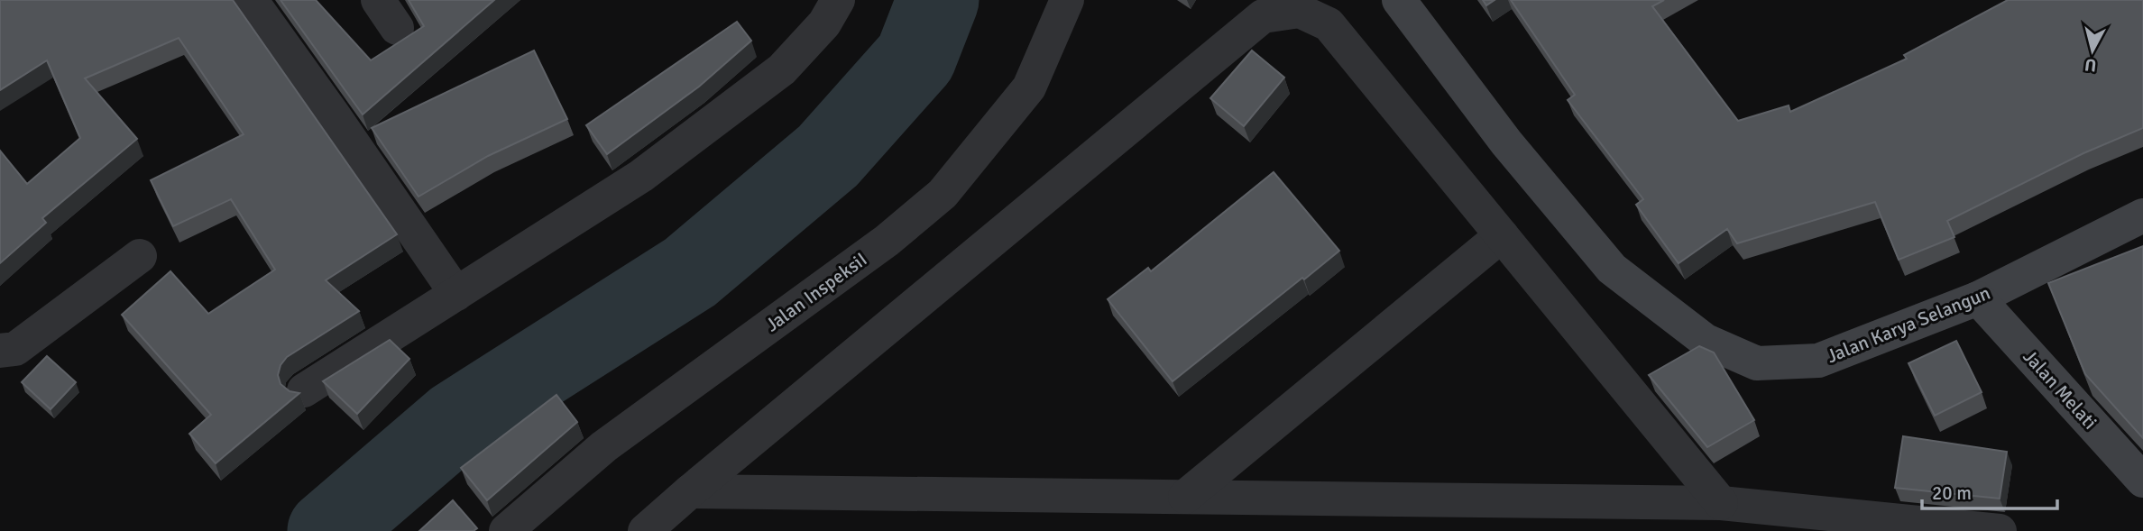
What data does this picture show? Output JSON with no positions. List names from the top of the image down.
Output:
{
  "streets": {
    "main road": ["Jalan Karya Selangun", "Jalan Melati"],
    "street": ["Jalan InspeksiI"]
  },
  "crossings": [
    ["Jalan Karya Selangun", "Jalan Melati"]
  ],
  "scale_bar": "20 m",
  "north": "bottom"
}
